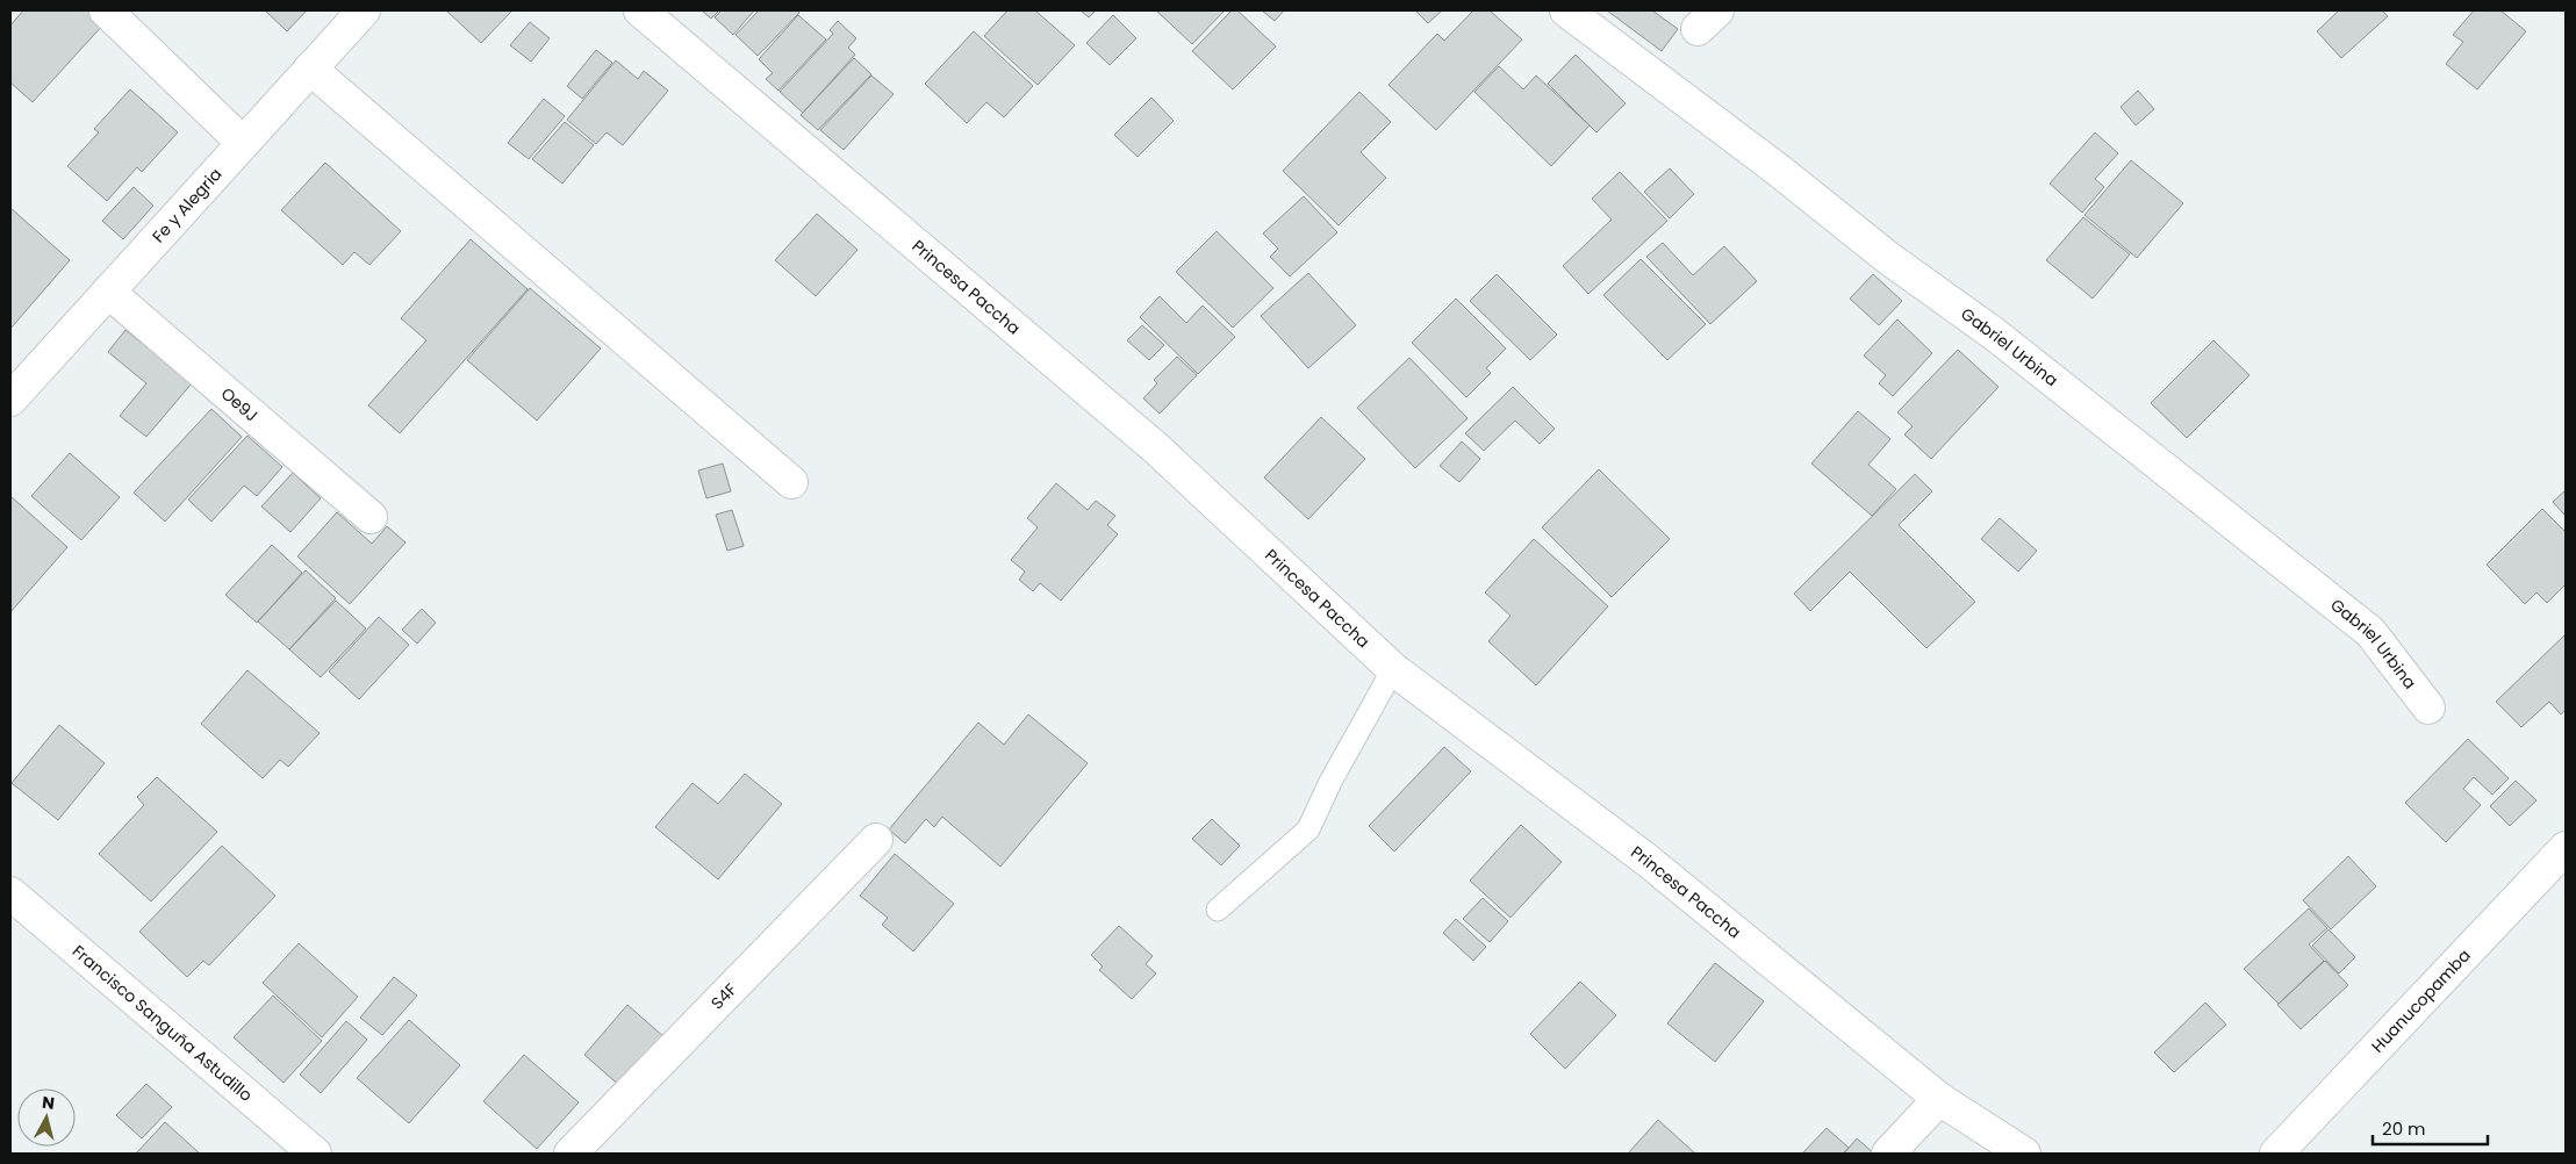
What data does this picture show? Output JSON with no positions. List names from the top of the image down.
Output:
{
  "streets": {
    "street": [
      "Fe y Alegria",
      "Princesa Paccha",
      "Gabriel Urbina",
      "Oe9J",
      "S4F",
      "Huanucopamba",
      "Francisco Sanguña Astudillo"
    ]
  },
  "crossings": [
    ["Fe y Alegria", "Oe9J"]
  ],
  "scale_bar": "20 m",
  "north": "top"
}
